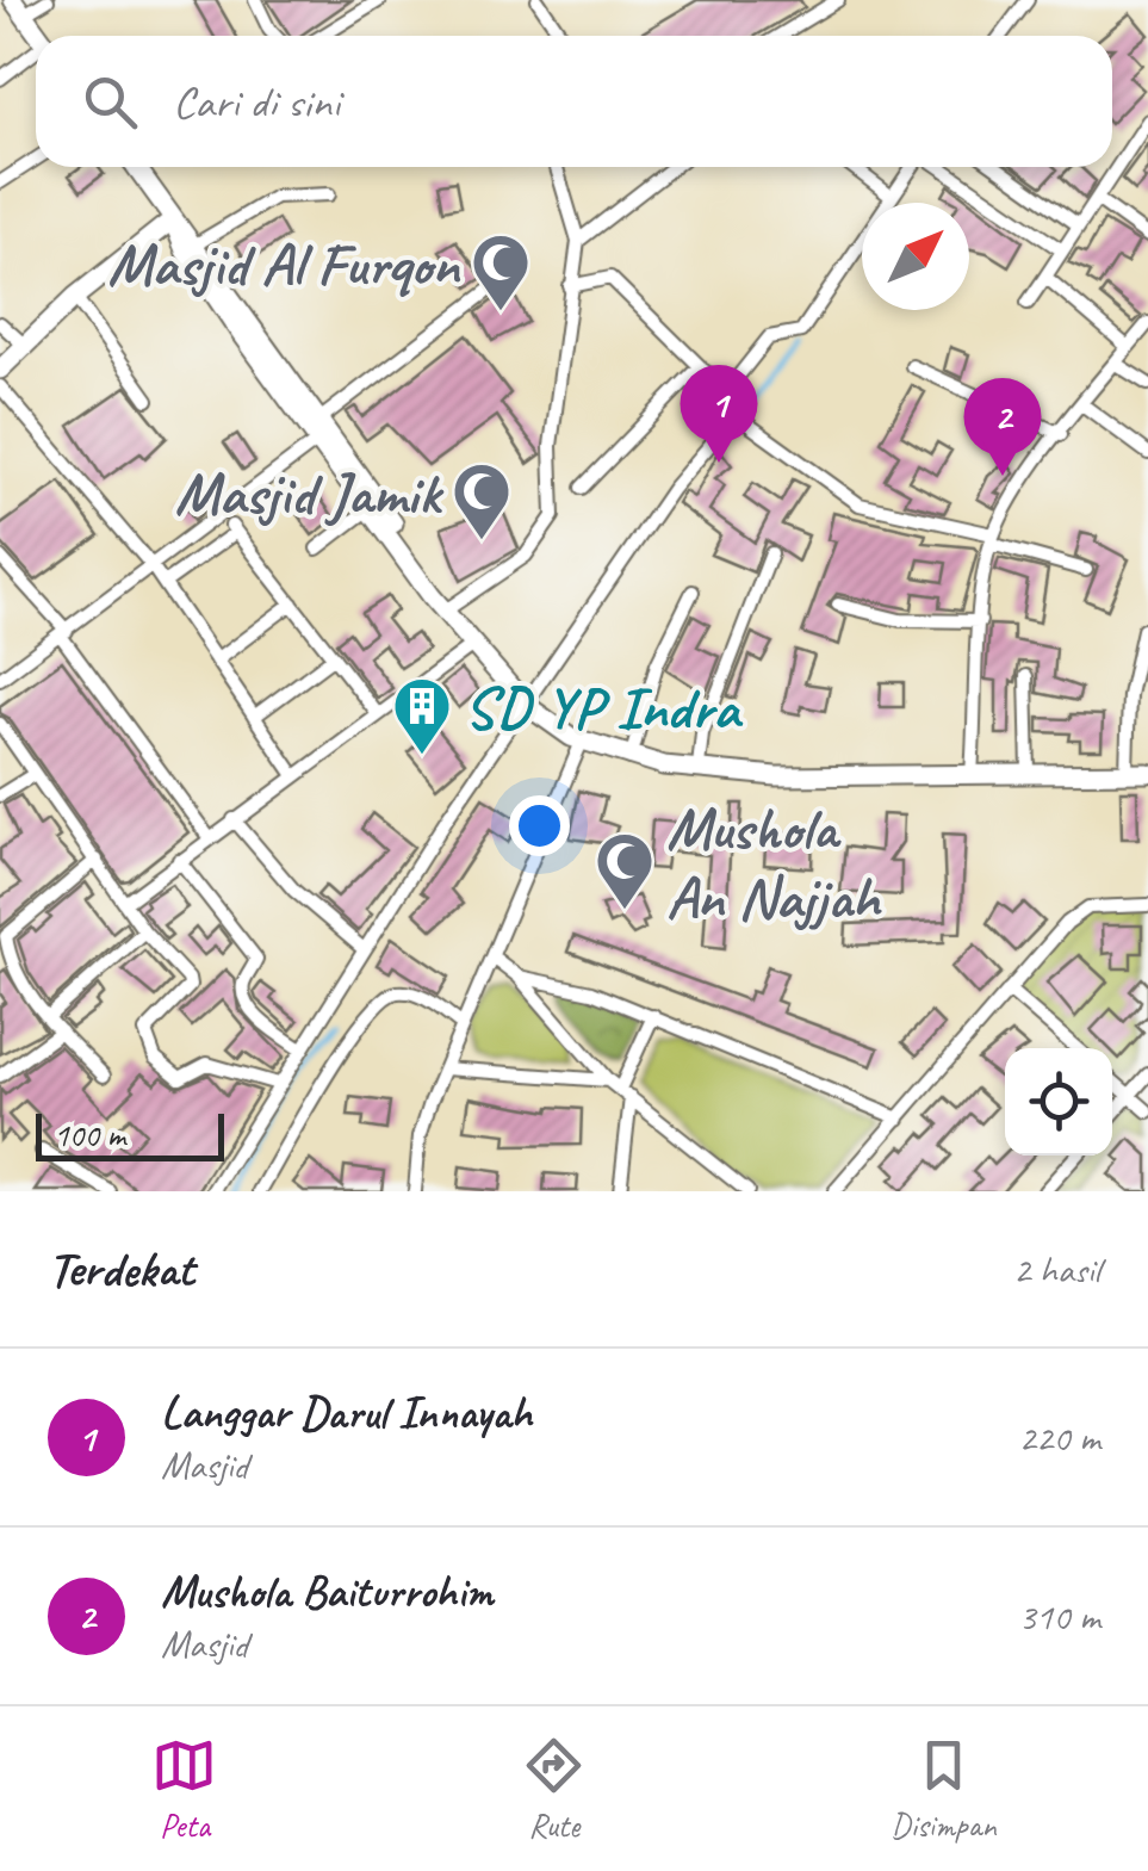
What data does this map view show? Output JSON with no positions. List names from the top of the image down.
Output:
{
  "places": {
    "mosque": ["Masjid Al Furqon", "Masjid Jamik", "Mushola An Najjah"],
    "building": ["SD YP Indra"]
  },
  "scale_bar": "100 m",
  "north": "top right",
  "page": {
    "search": "Cari di sini",
    "pins": ["1", "2"],
    "scale": "100 m",
    "heading": ["Terdekat", "2 hasil"],
    "list": [
      {
        "mark": "1",
        "name": "Langgar Darul Innayah",
        "note": "Masjid",
        "value": "220 m"
      },
      {
        "mark": "2",
        "name": "Mushola Baiturrohim",
        "note": "Masjid",
        "value": "310 m"
      }
    ],
    "nav": ["Peta", "Rute", "Disimpan"]
  }
}
